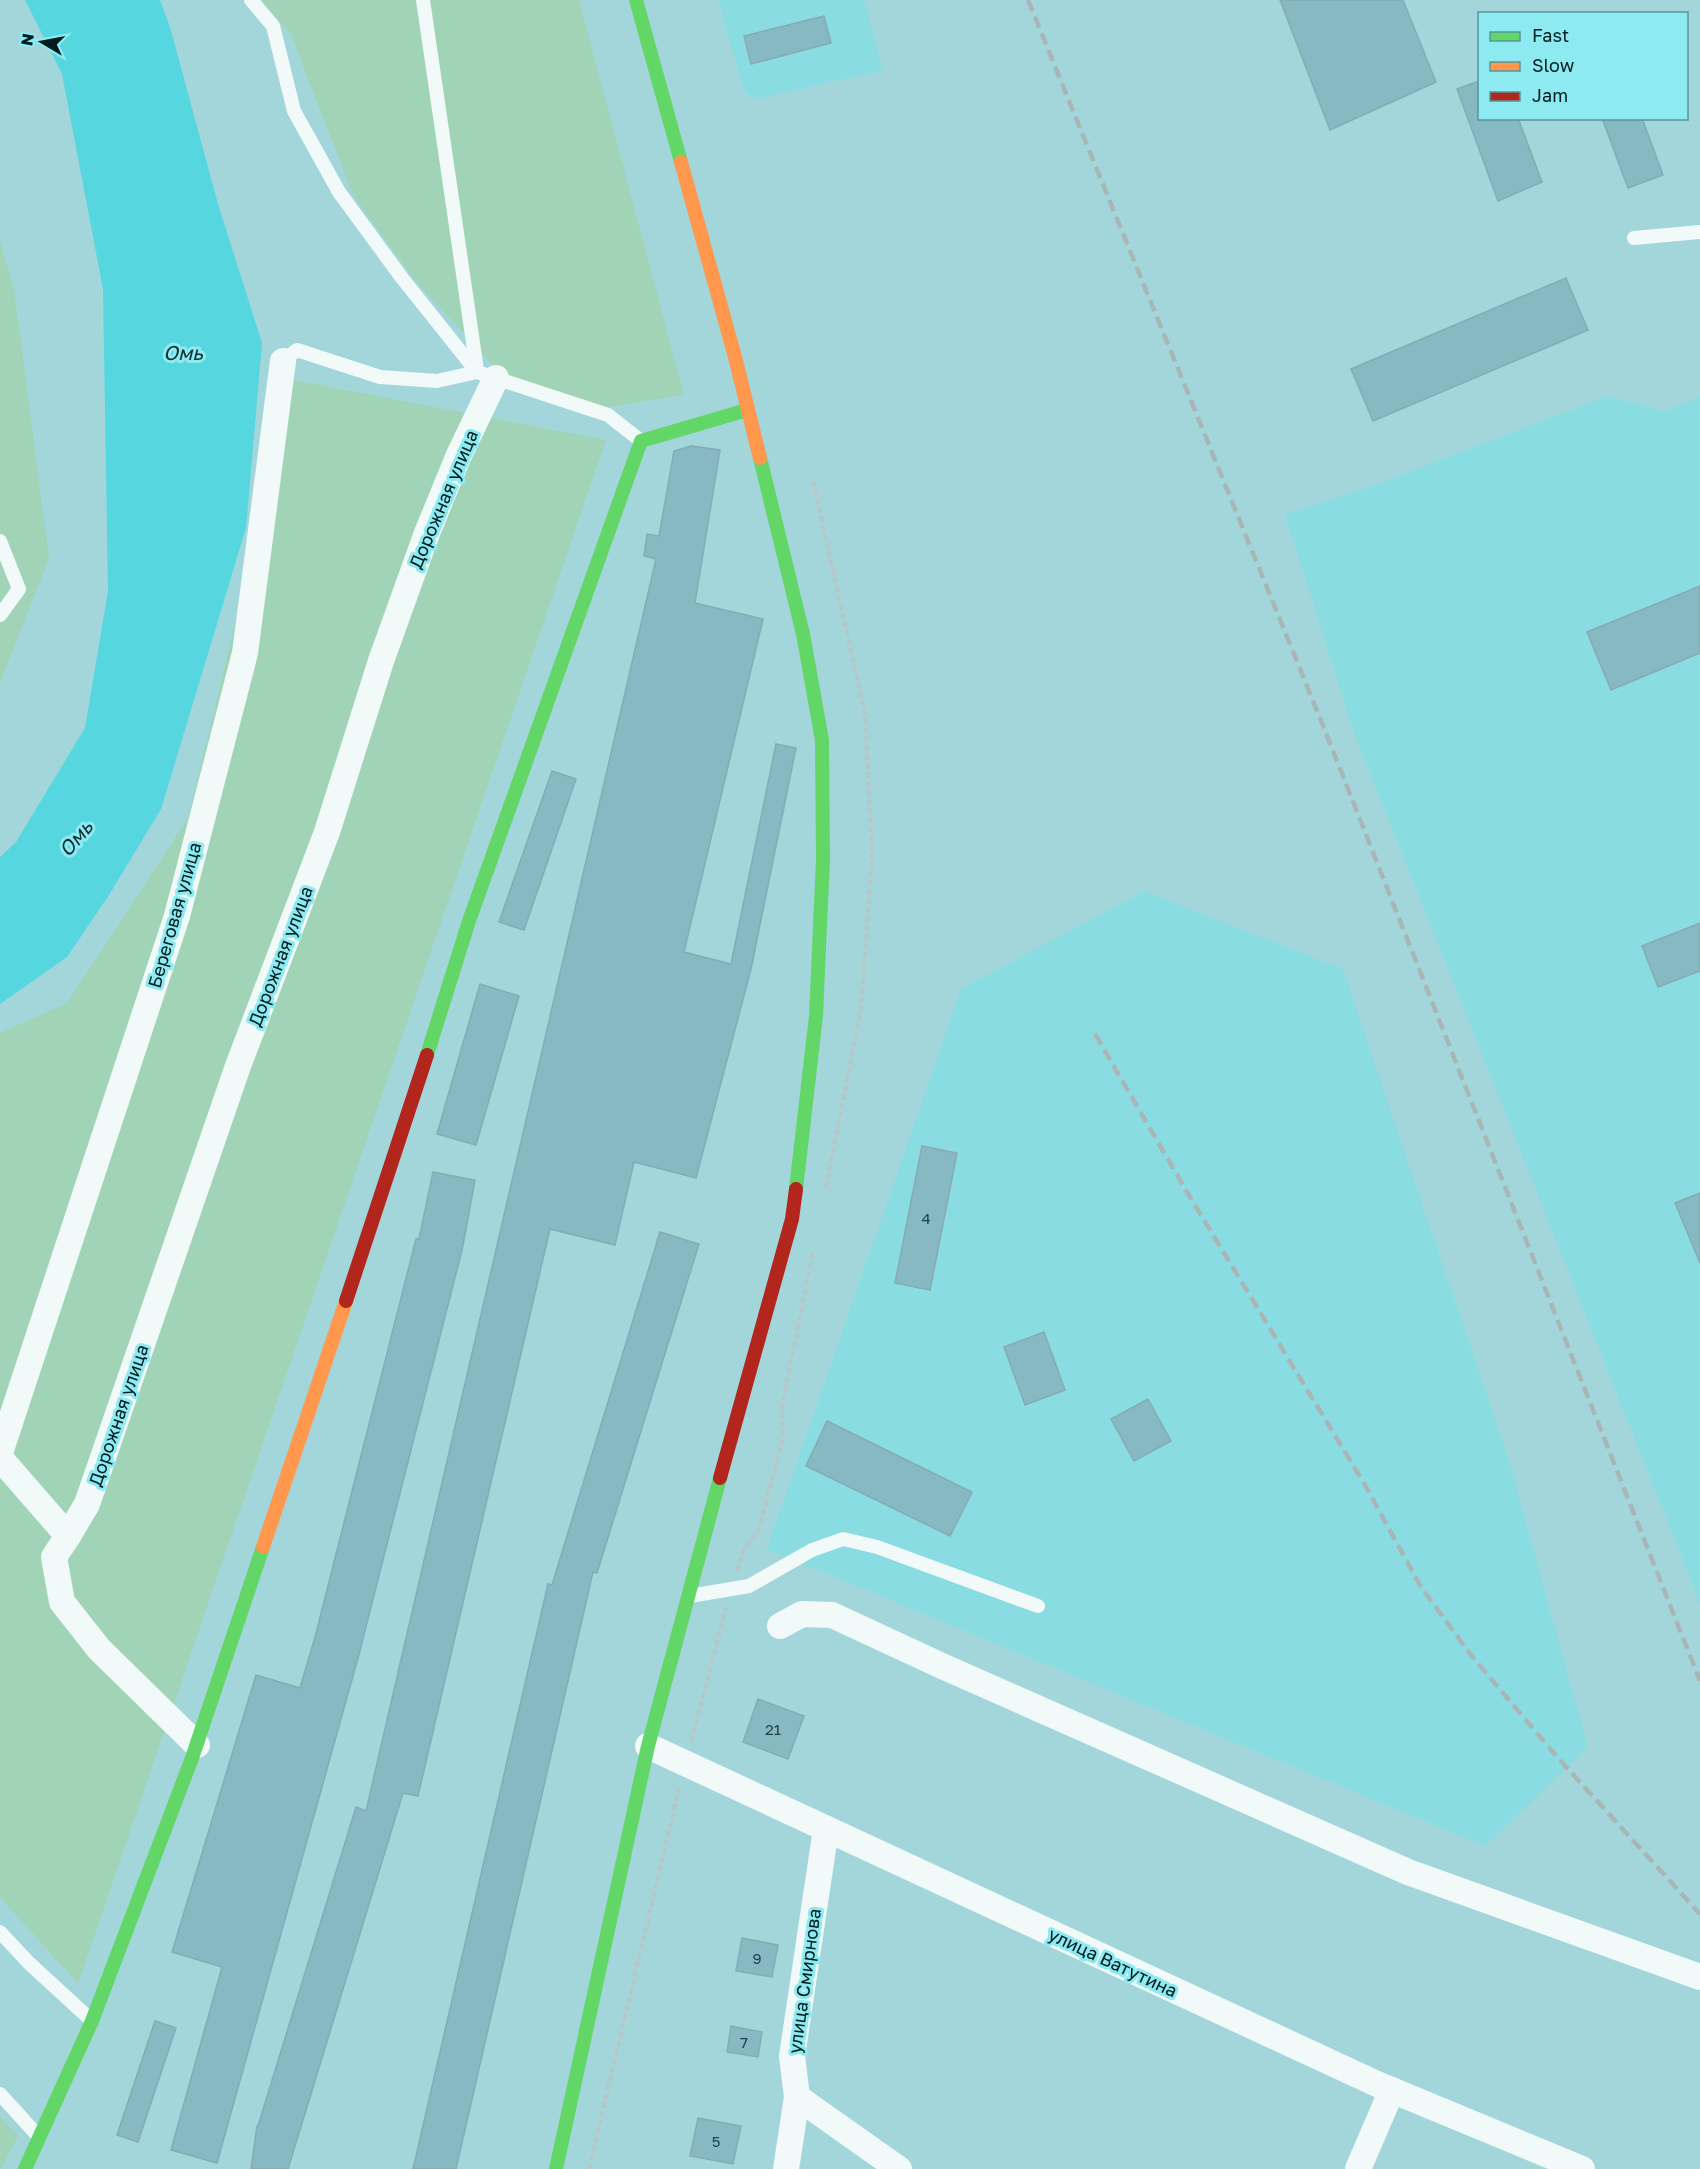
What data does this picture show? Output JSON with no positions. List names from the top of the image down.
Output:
{
  "streets": {
    "street": [
      "Дорожная улица",
      "Береговая улица",
      "улица Ватутина",
      "улица Смирнова"
    ]
  },
  "crossings": [
    ["улица Ватутина", "улица Смирнова"]
  ],
  "water": ["Омь"],
  "house_numbers": [
    "4",
    "21",
    "9",
    "7",
    "5"
  ],
  "legend": ["Fast", "Slow", "Jam"],
  "north": "left"
}
